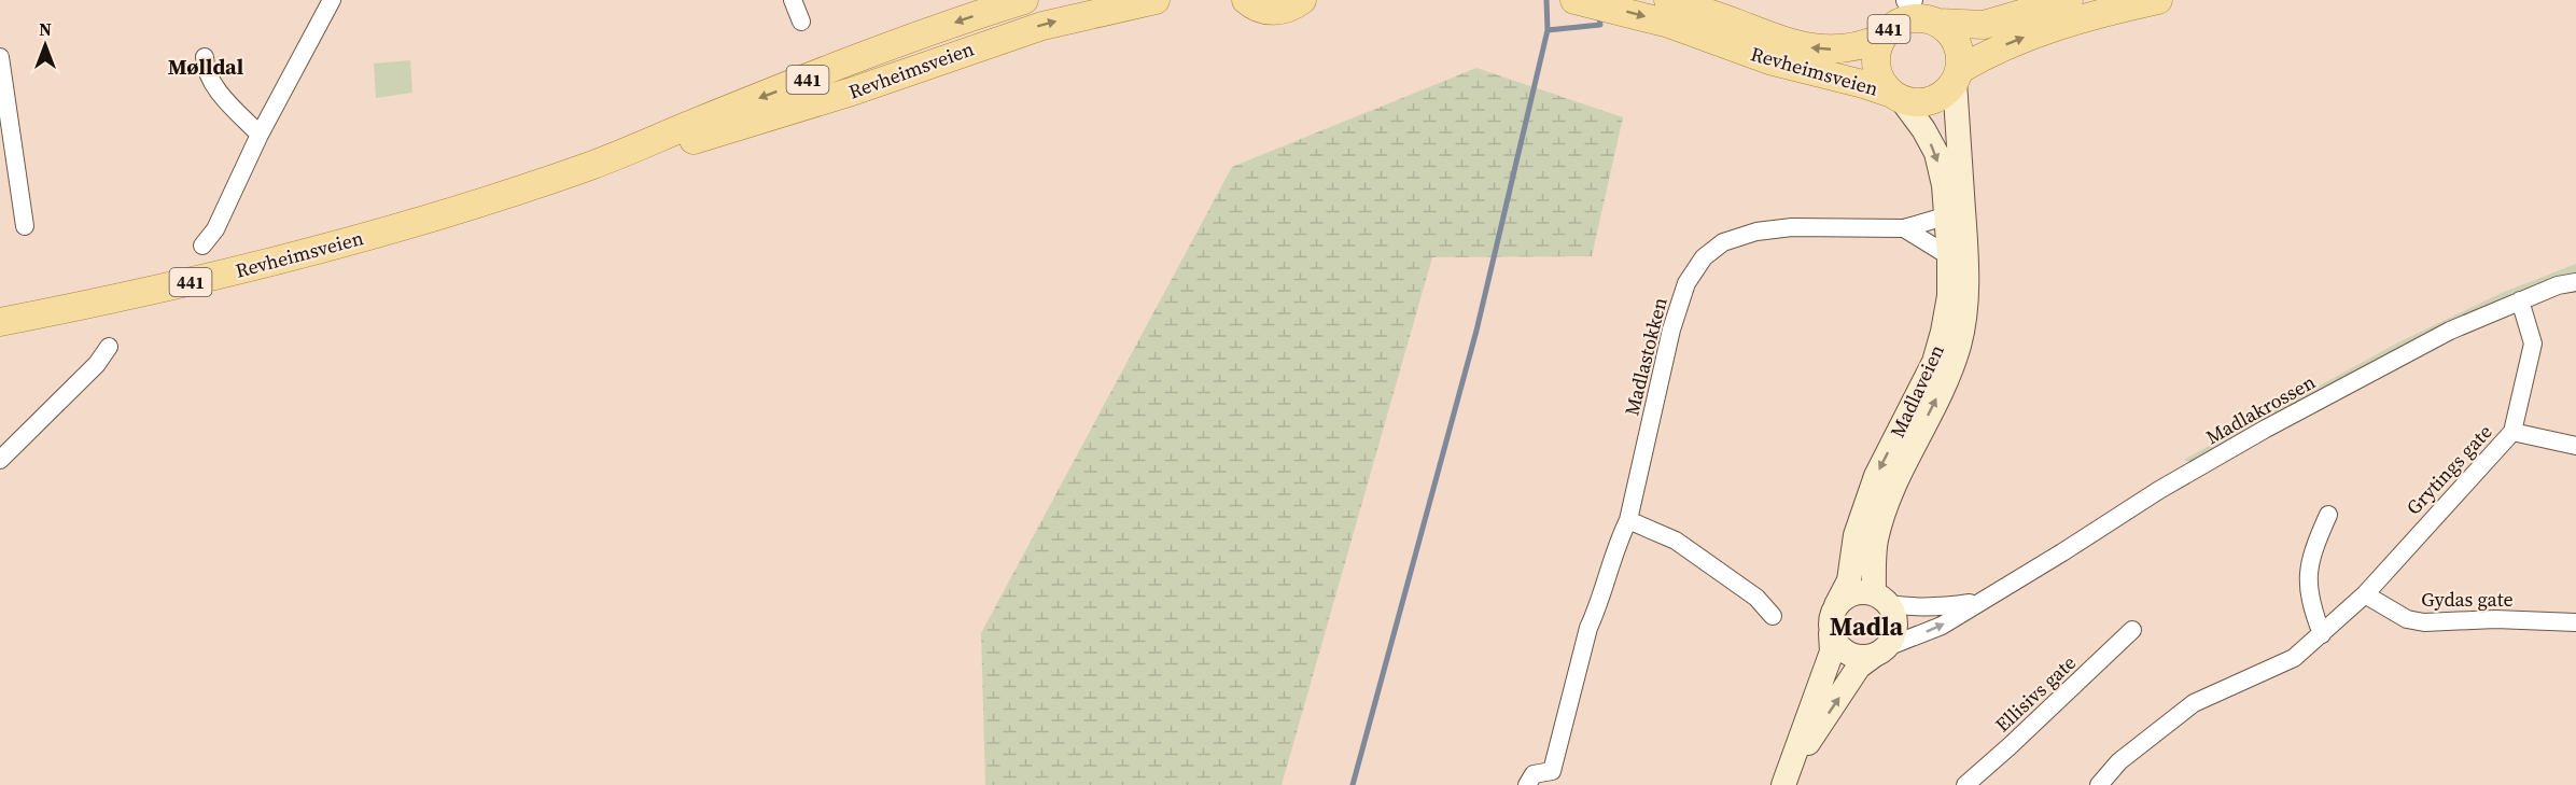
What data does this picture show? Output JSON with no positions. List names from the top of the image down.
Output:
{
  "streets": {
    "main road": ["441", "Revheimsveien", "Madlaveien"],
    "street": [
      "Madlastokken",
      "Madlakrossen",
      "Grytings gate",
      "Gydas gate",
      "Ellisivs gate"
    ]
  },
  "crossings": [
    ["441", "Revheimsveien"],
    ["441", "Madlaveien"],
    ["Revheimsveien", "Madlaveien"],
    ["Madlastokken", "Madlaveien"],
    ["Madlaveien", "Madlakrossen"],
    ["Madlakrossen", "Grytings gate"],
    ["Grytings gate", "Gydas gate"]
  ],
  "districts": ["Mølldal", "Madla"],
  "north": "top"
}
